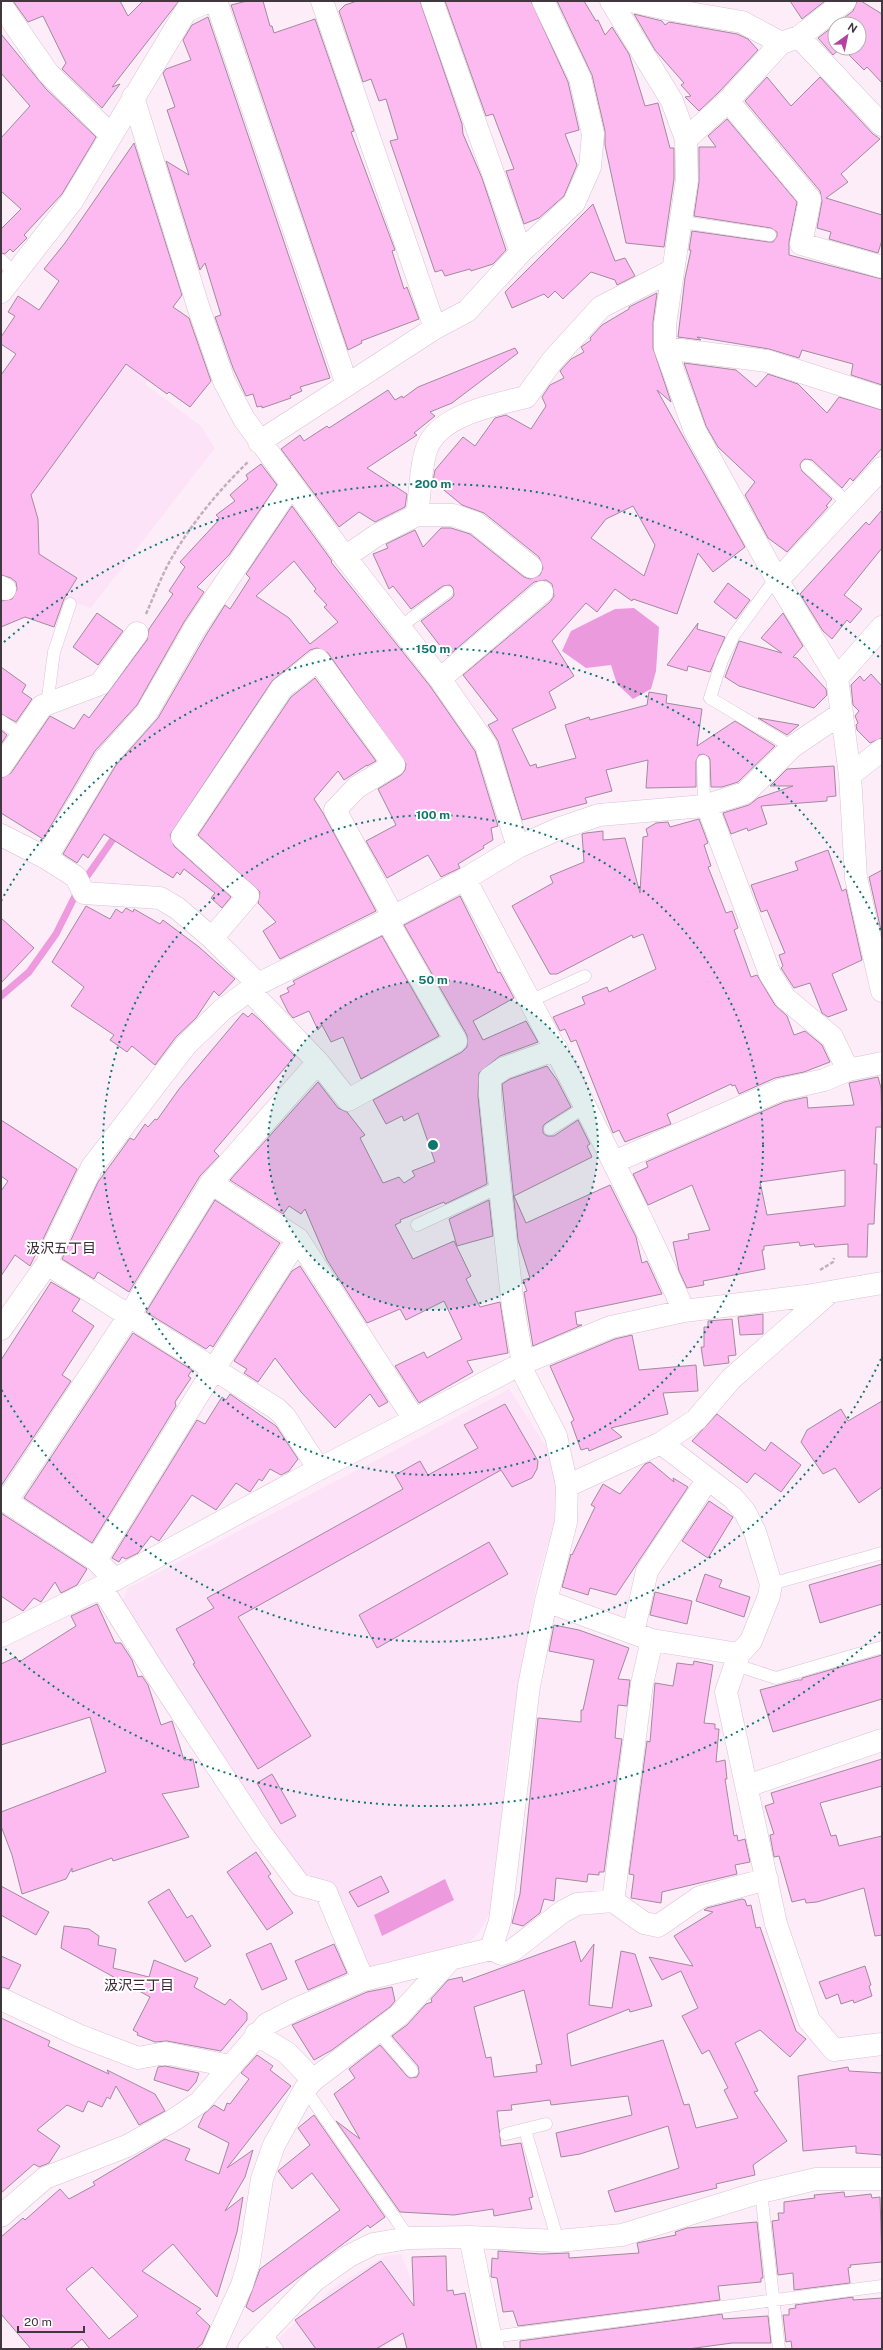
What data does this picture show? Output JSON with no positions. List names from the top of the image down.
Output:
{
  "districts": ["汲沢五丁目", "汲沢三丁目"],
  "scale_bar": "20 m",
  "north": "top right",
  "rings": [
    "200 m",
    "150 m",
    "100 m",
    "50 m"
  ]
}
